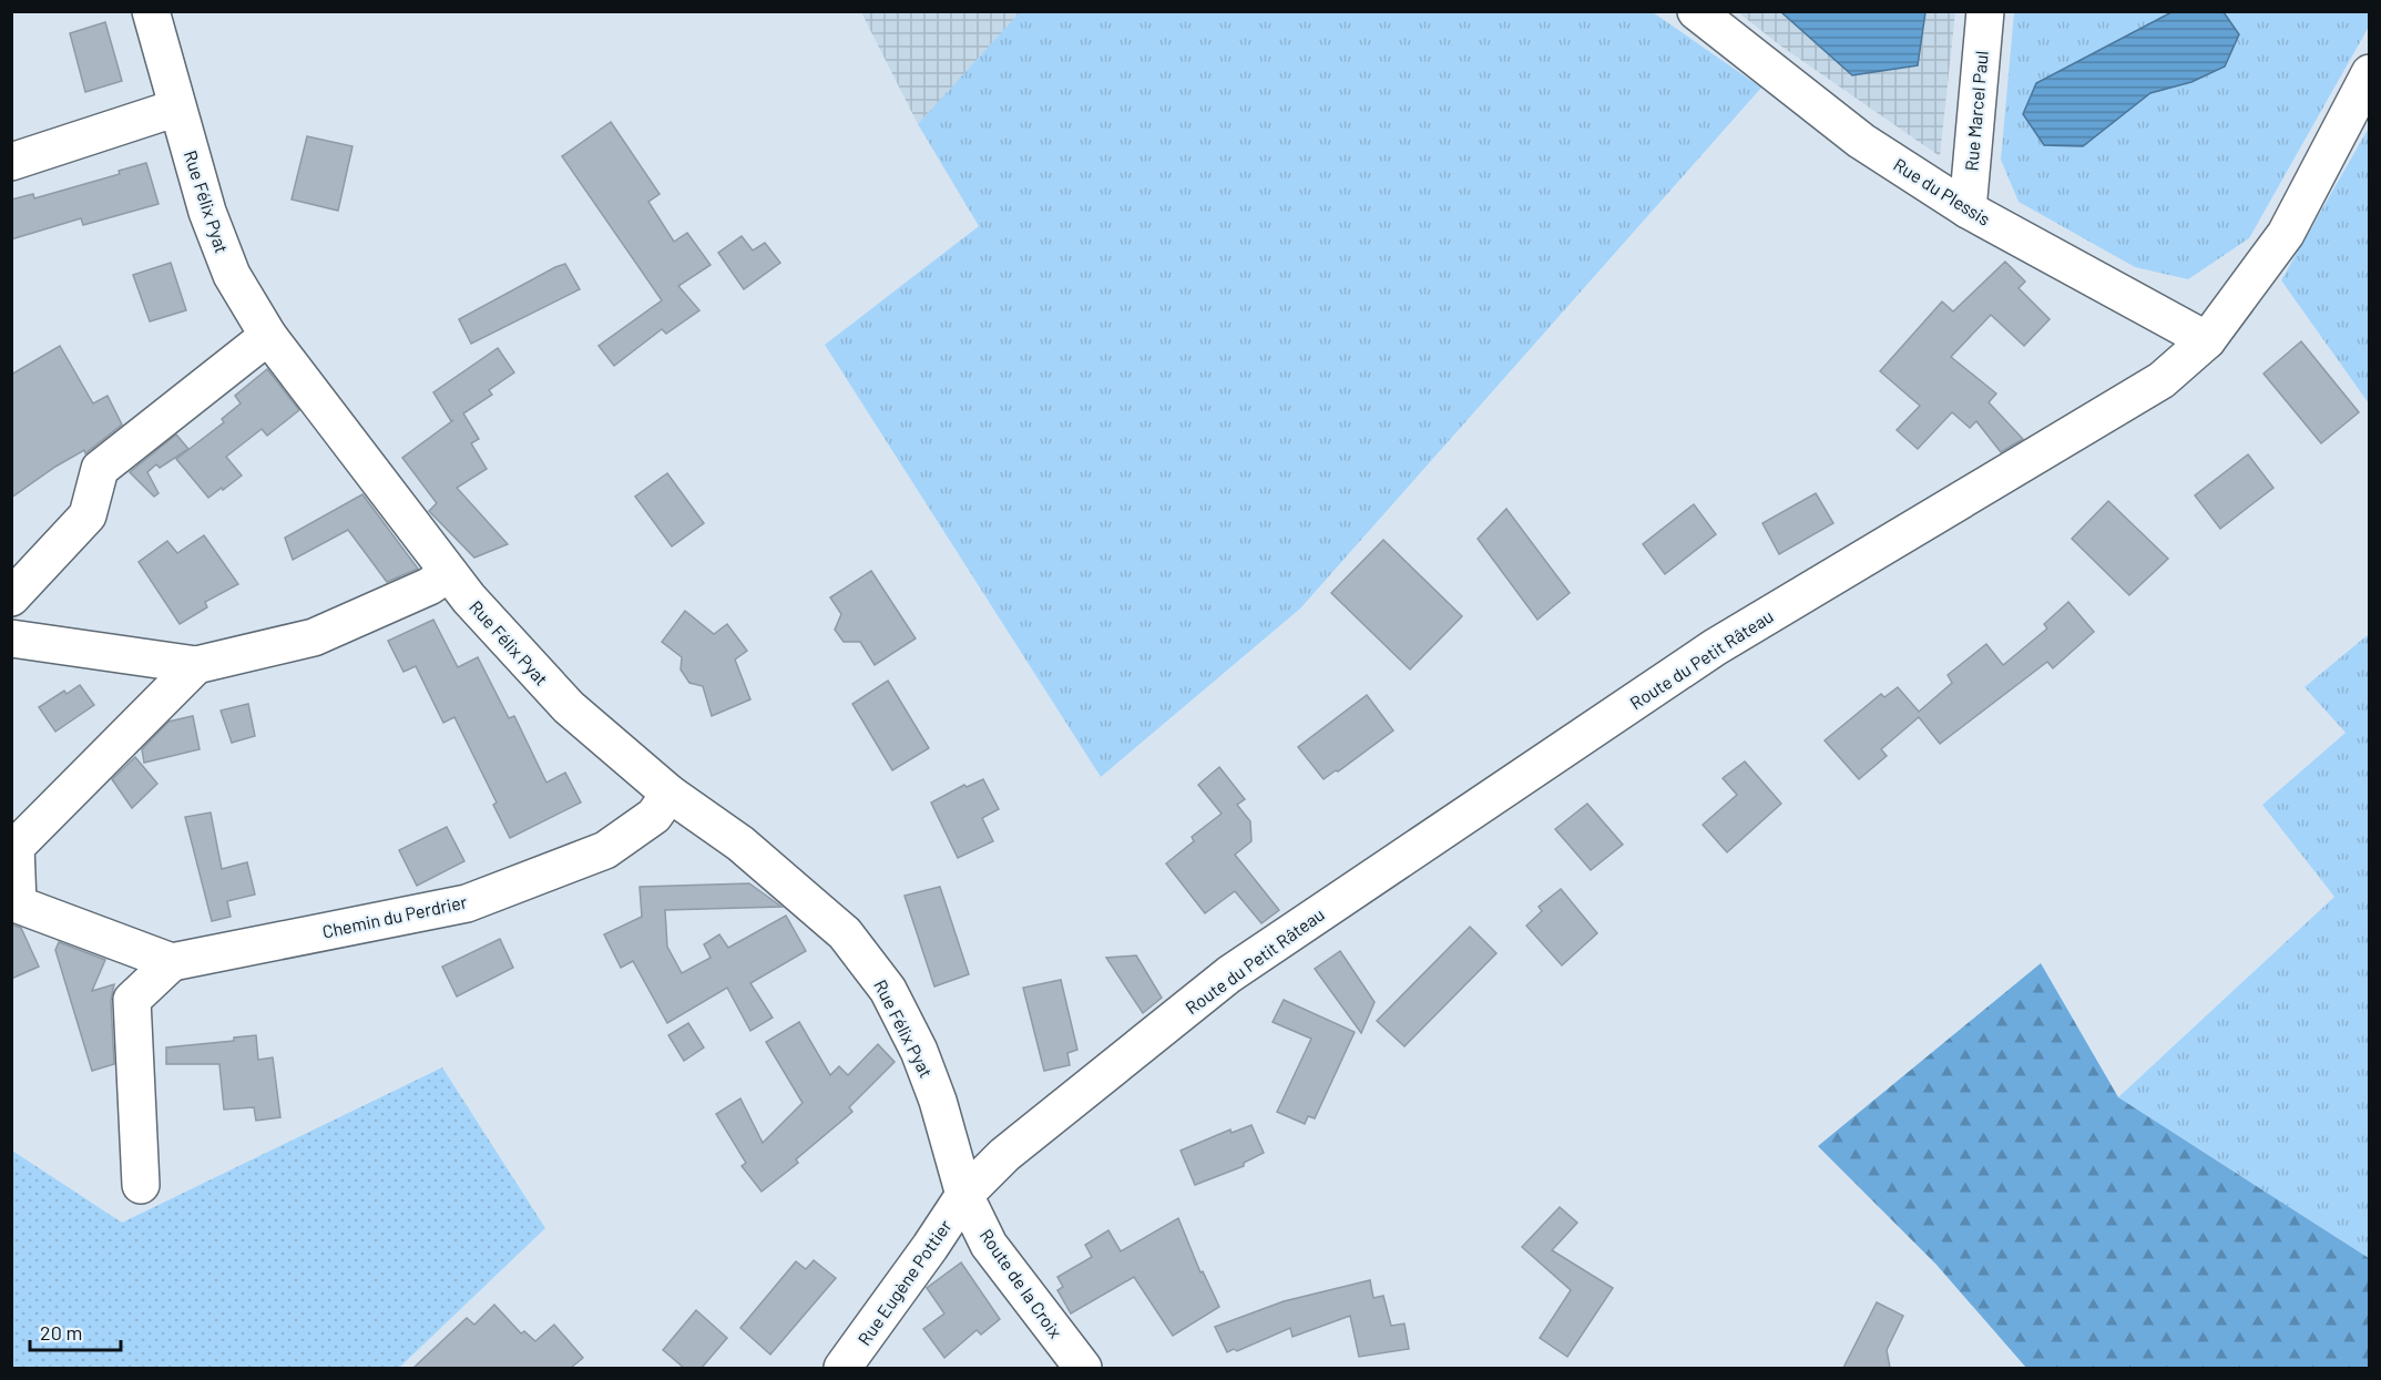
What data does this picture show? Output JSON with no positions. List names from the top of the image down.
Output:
{
  "streets": {
    "street": [
      "Rue Marcel Paul",
      "Rue du Plessis",
      "Rue Félix Pyat",
      "Route du Petit Râteau",
      "Chemin du Perdrier",
      "Rue Eugène Pottier",
      "Route de la Croix"
    ]
  },
  "crossings": [
    ["Rue Marcel Paul", "Rue du Plessis"],
    ["Rue du Plessis", "Route du Petit Râteau"],
    ["Rue Félix Pyat", "Route du Petit Râteau"],
    ["Rue Félix Pyat", "Chemin du Perdrier"],
    ["Rue Félix Pyat", "Rue Eugène Pottier"],
    ["Rue Félix Pyat", "Route de la Croix"],
    ["Route du Petit Râteau", "Rue Eugène Pottier"],
    ["Route du Petit Râteau", "Route de la Croix"],
    ["Rue Eugène Pottier", "Route de la Croix"]
  ],
  "scale_bar": "20 m"
}
